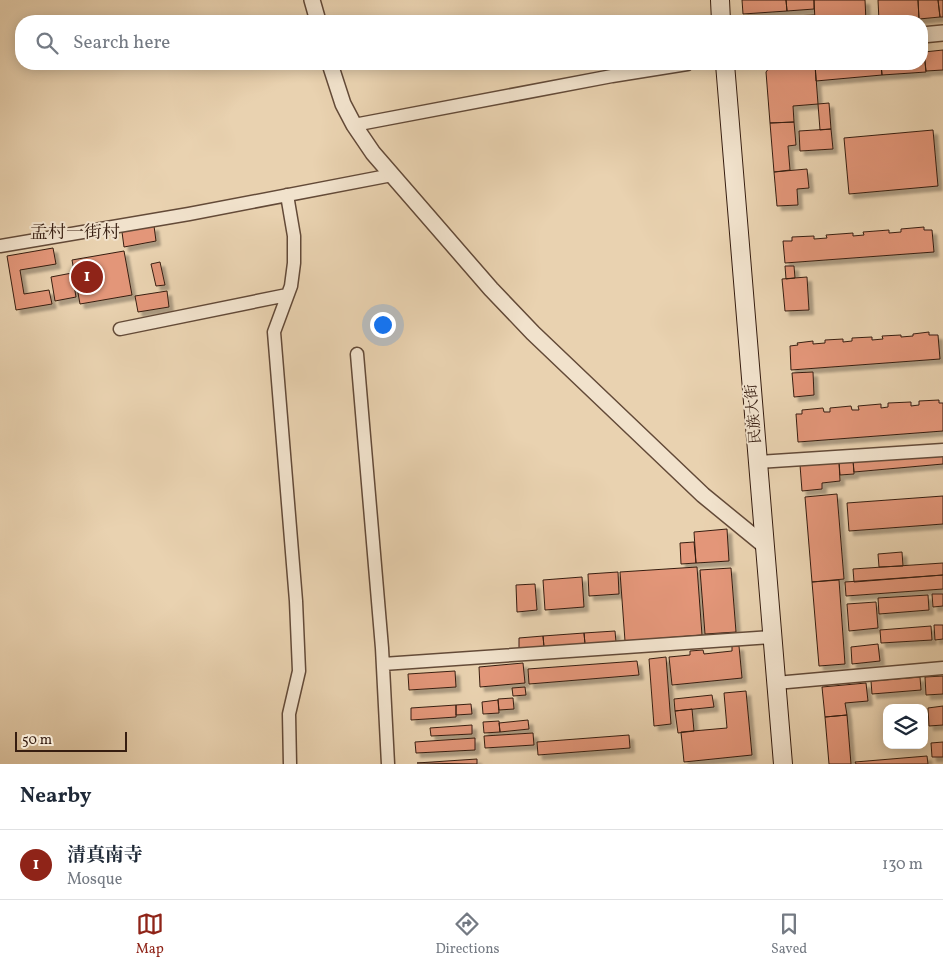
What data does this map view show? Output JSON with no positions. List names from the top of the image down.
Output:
{
  "streets": {
    "main road": ["民族大街"]
  },
  "districts": ["孟村一街村"],
  "scale_bar": "50 m",
  "page": {
    "search": "Search here",
    "pins": "1",
    "scale": "50 m",
    "heading": "Nearby",
    "list": [
      {
        "mark": "1",
        "name": "清真南寺",
        "note": "Mosque",
        "value": "130 m"
      }
    ],
    "nav": ["Map", "Directions", "Saved"]
  }
}
